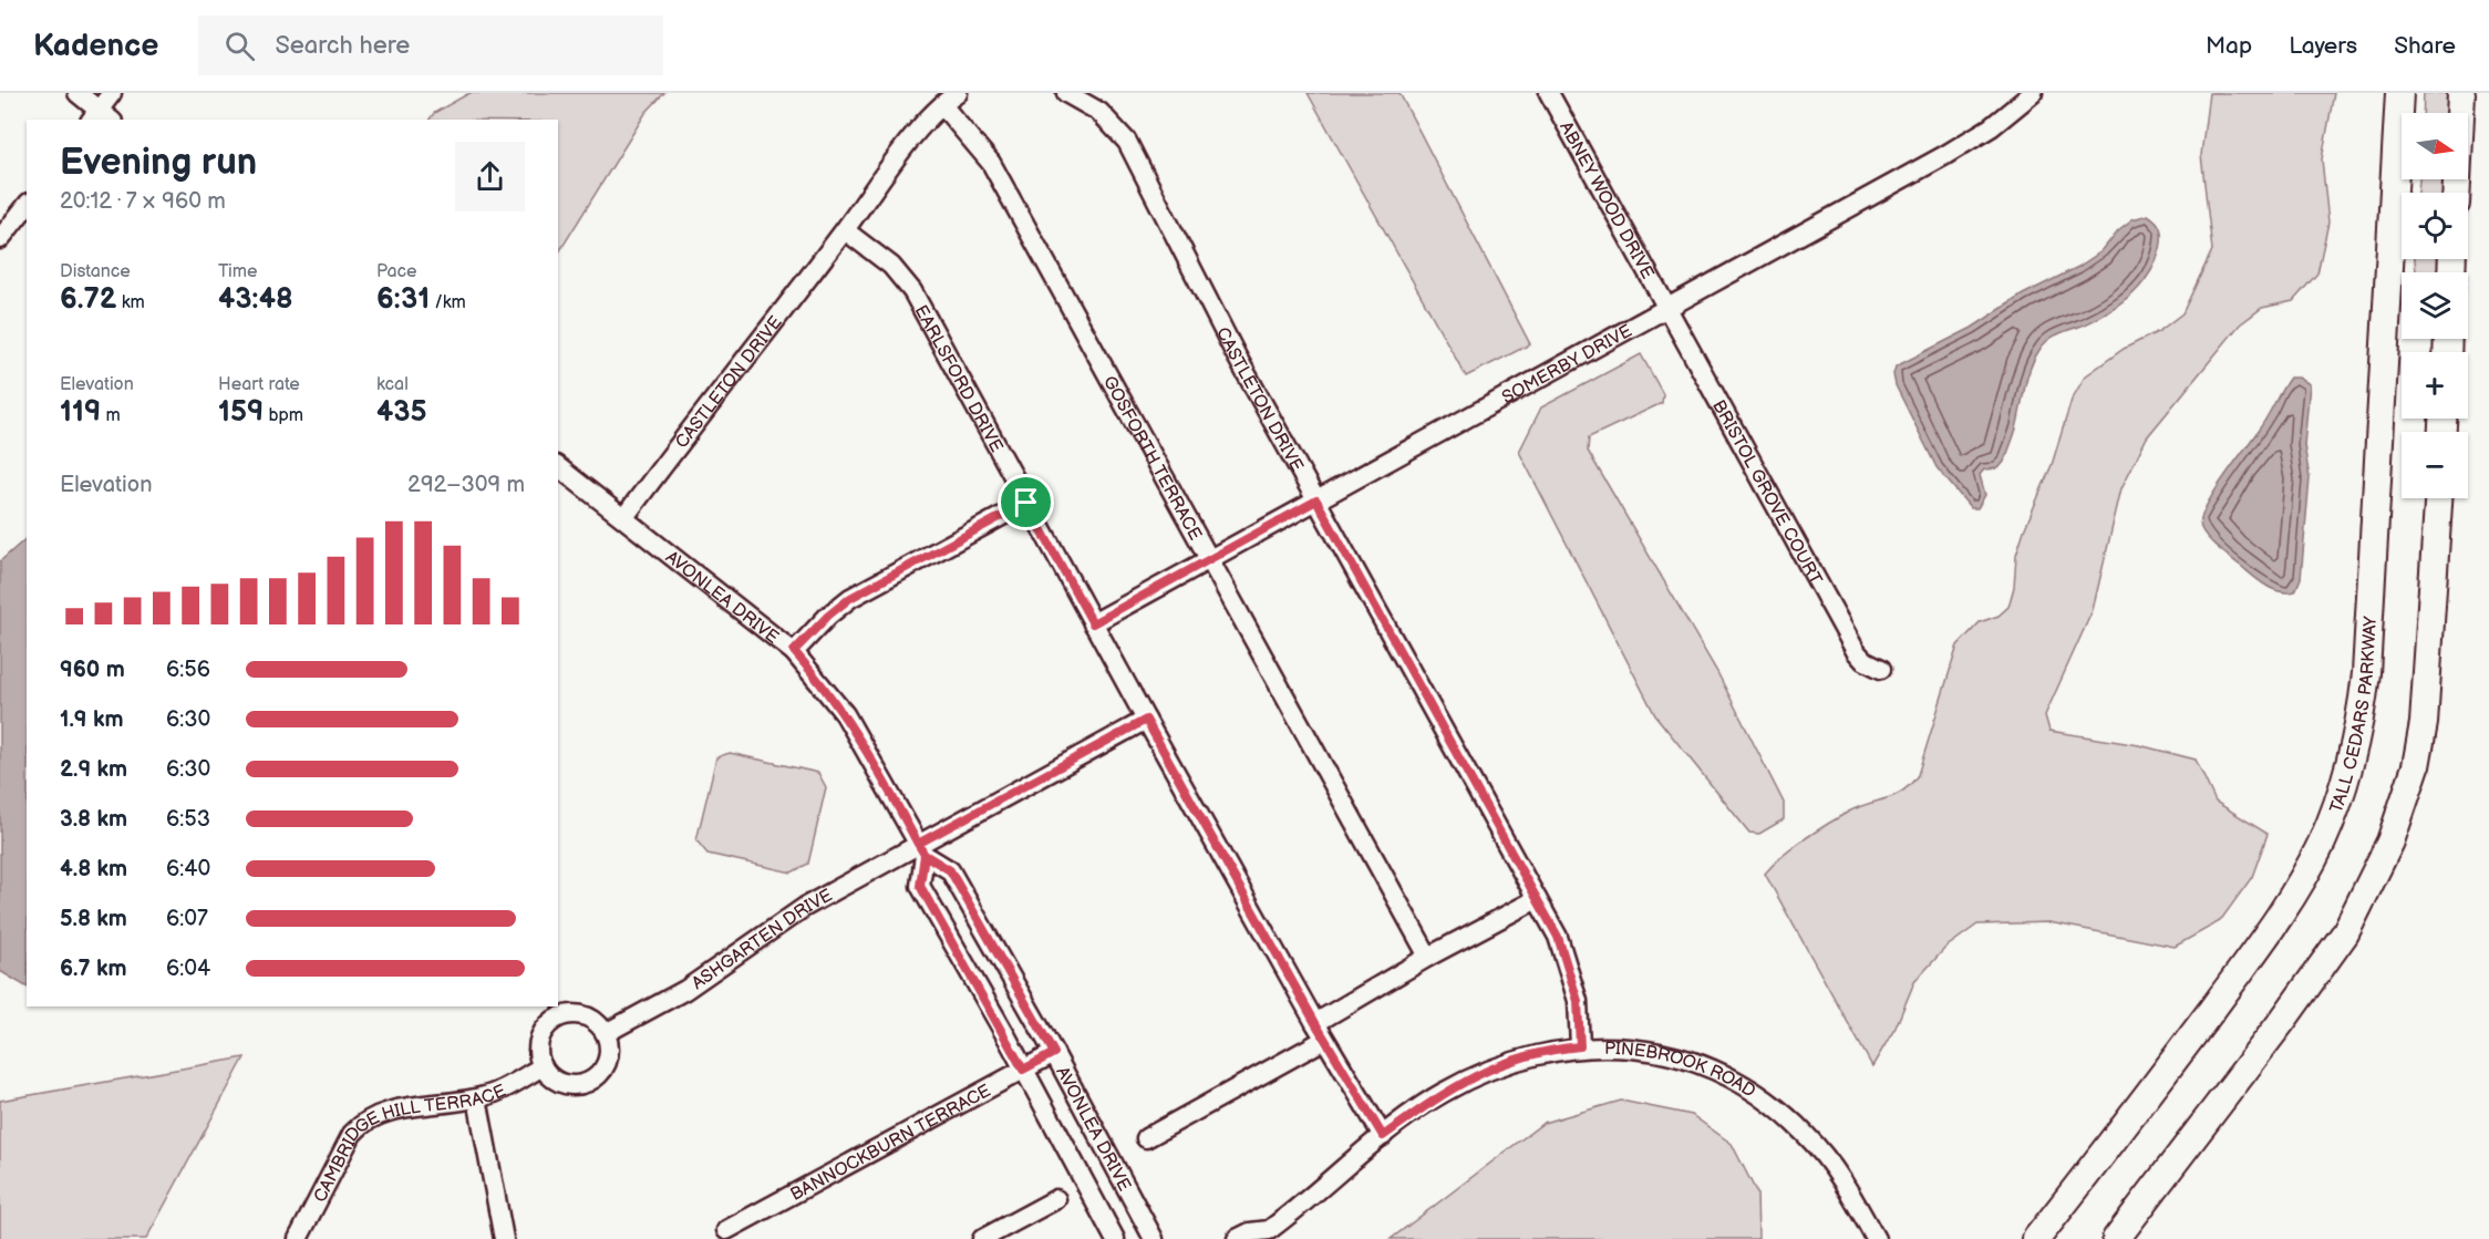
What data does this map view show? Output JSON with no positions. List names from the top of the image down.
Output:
{
  "streets": {
    "main road": ["TALL CEDARS PARKWAY"],
    "street": [
      "ABNEY WOOD DRIVE",
      "SOMERBY DRIVE",
      "EARLSFORD DRIVE",
      "CASTLETON DRIVE",
      "GOSFORTH TERRACE",
      "BRISTOL GROVE COURT",
      "AVONLEA DRIVE",
      "ASHGARTEN DRIVE",
      "PINEBROOK ROAD",
      "BANNOCKBURN TERRACE",
      "CAMBRIDGE HILL TERRACE"
    ]
  },
  "crossings": [
    ["ABNEY WOOD DRIVE", "SOMERBY DRIVE"],
    ["ABNEY WOOD DRIVE", "BRISTOL GROVE COURT"],
    ["SOMERBY DRIVE", "EARLSFORD DRIVE"],
    ["SOMERBY DRIVE", "CASTLETON DRIVE"],
    ["SOMERBY DRIVE", "GOSFORTH TERRACE"],
    ["SOMERBY DRIVE", "BRISTOL GROVE COURT"],
    ["EARLSFORD DRIVE", "CASTLETON DRIVE"],
    ["EARLSFORD DRIVE", "ASHGARTEN DRIVE"],
    ["EARLSFORD DRIVE", "PINEBROOK ROAD"],
    ["CASTLETON DRIVE", "GOSFORTH TERRACE"],
    ["CASTLETON DRIVE", "AVONLEA DRIVE"],
    ["CASTLETON DRIVE", "PINEBROOK ROAD"],
    ["AVONLEA DRIVE", "ASHGARTEN DRIVE"],
    ["AVONLEA DRIVE", "BANNOCKBURN TERRACE"],
    ["ASHGARTEN DRIVE", "CAMBRIDGE HILL TERRACE"]
  ],
  "north": "right",
  "page": {
    "header": "Kadence",
    "search": "Search here",
    "nav": ["Map", "Layers", "Share"],
    "map_buttons": ["+", "−"],
    "heading": ["Evening run", "20:12 · 7 × 960 m"],
    "stats": [
      ["Distance", "6.72 km"],
      ["Time", "43:48"],
      ["Pace", "6:31 /km"],
      ["Elevation", "119 m"],
      ["Heart rate", "159 bpm"],
      ["kcal", "435"]
    ],
    "chart": ["Elevation", "292–309 m"],
    "list": [
      {
        "name": "960 m",
        "note": "6:56"
      },
      {
        "name": "1.9 km",
        "note": "6:30"
      },
      {
        "name": "2.9 km",
        "note": "6:30"
      },
      {
        "name": "3.8 km",
        "note": "6:53"
      },
      {
        "name": "4.8 km",
        "note": "6:40"
      },
      {
        "name": "5.8 km",
        "note": "6:07"
      },
      {
        "name": "6.7 km",
        "note": "6:04"
      }
    ]
  }
}
